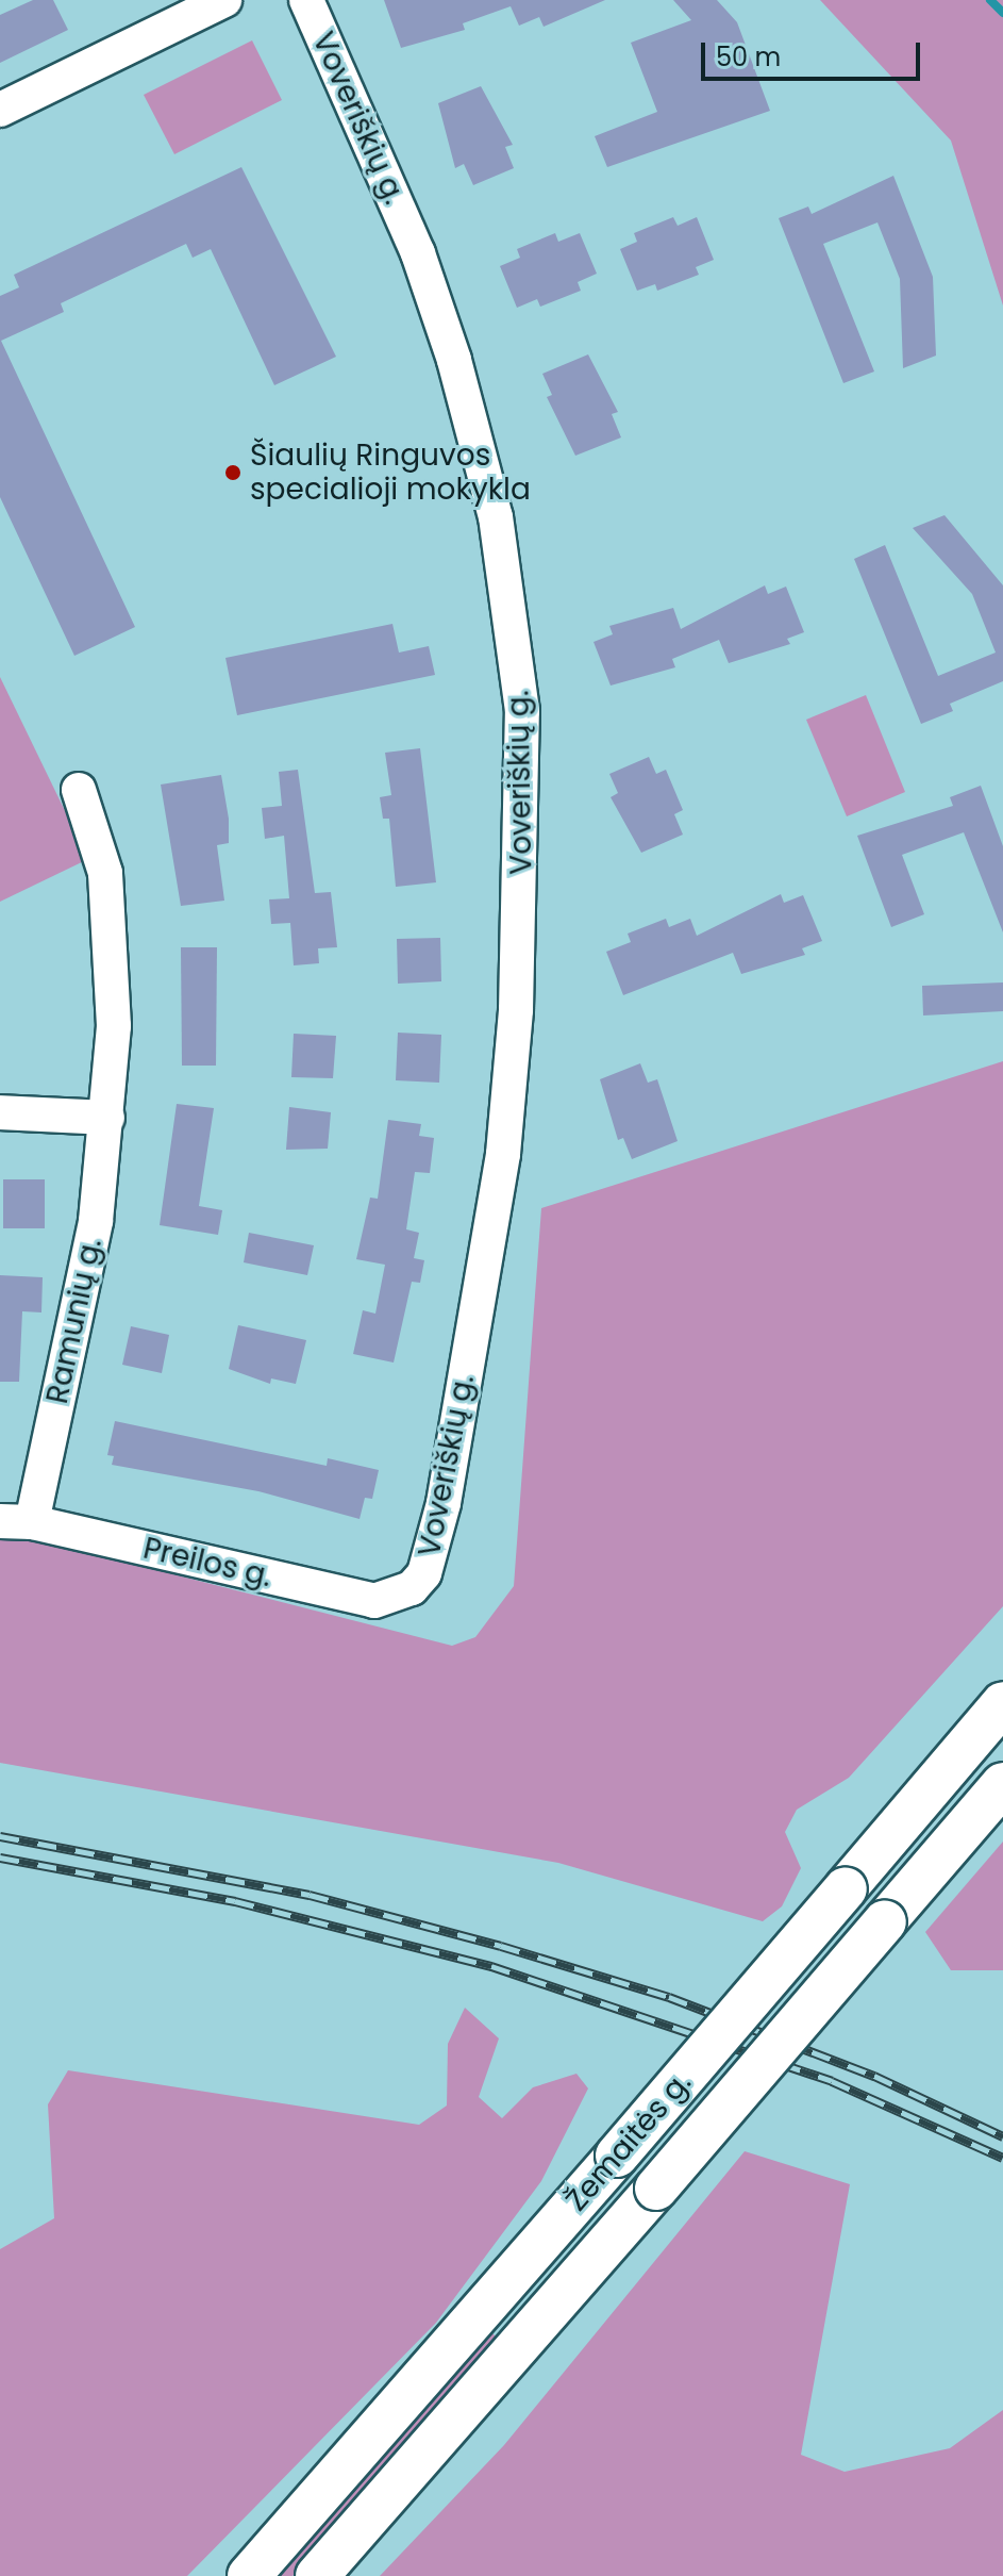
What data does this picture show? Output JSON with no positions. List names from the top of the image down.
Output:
{
  "streets": {
    "main road": ["Žemaitės g."],
    "street": ["Voveriškių g.", "Ramunių g.", "Preilos g."]
  },
  "crossings": [
    ["Voveriškių g.", "Preilos g."],
    ["Ramunių g.", "Preilos g."]
  ],
  "places": ["Šiaulių Ringuvos specialioji mokykla"],
  "scale_bar": "50 m"
}
